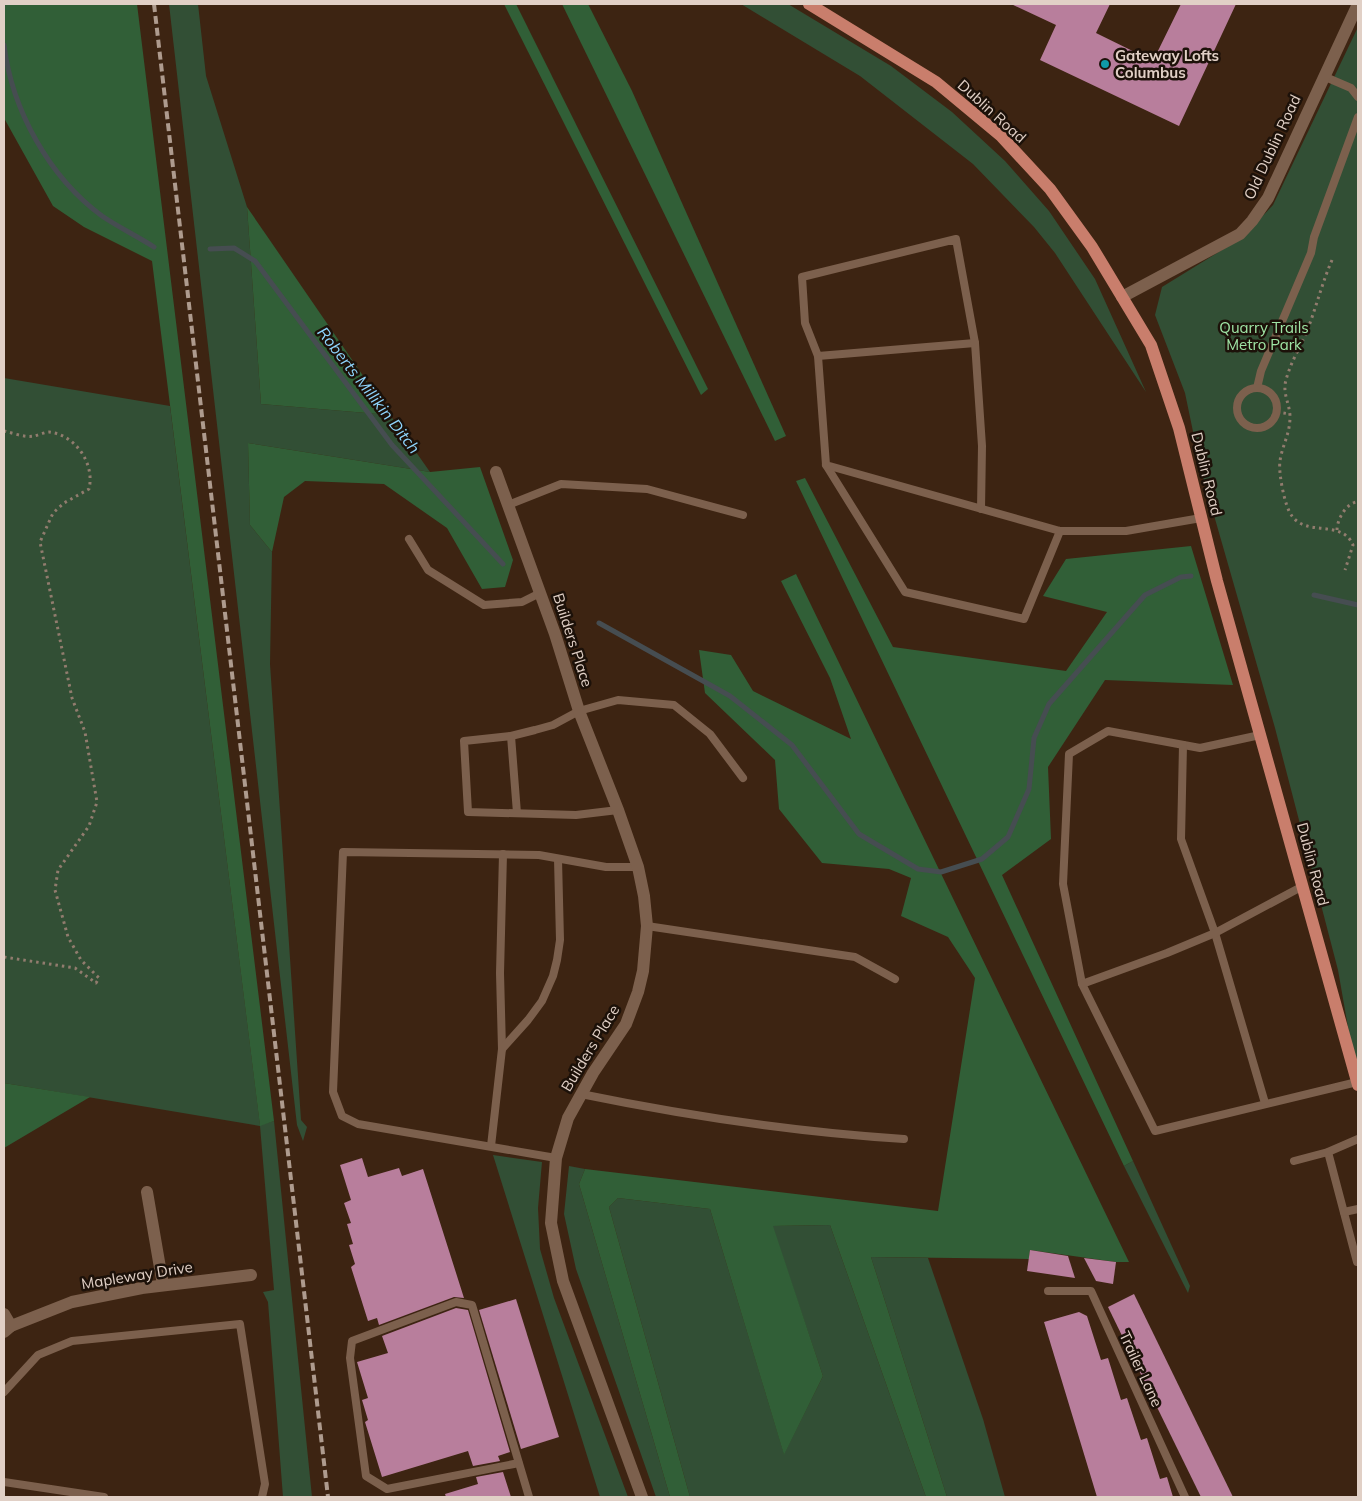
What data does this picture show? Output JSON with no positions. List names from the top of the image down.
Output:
{
  "streets": {
    "main road": ["Dublin Road"],
    "street": ["Old Dublin Road", "Builders Place", "Mapleway Drive"],
    "lane": ["Trailer Lane"]
  },
  "crossings": [
    ["Dublin Road", "Old Dublin Road"]
  ],
  "water": ["Roberts Millikin Ditch"],
  "parks": ["Quarry Trails Metro Park"],
  "places": ["Gateway Lofts Columbus"]
}
